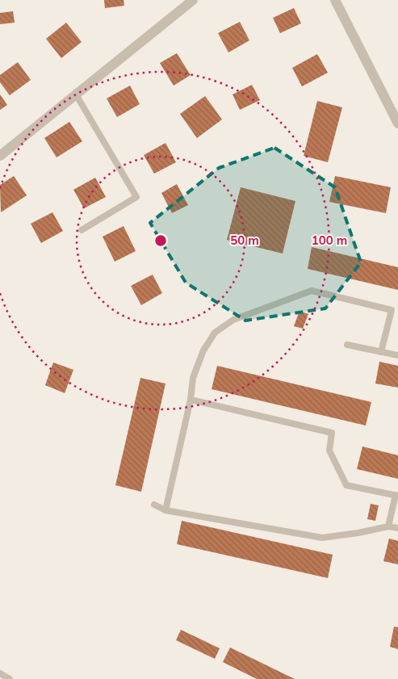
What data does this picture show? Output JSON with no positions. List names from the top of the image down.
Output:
{
  "rings": ["50 m", "100 m"]
}
